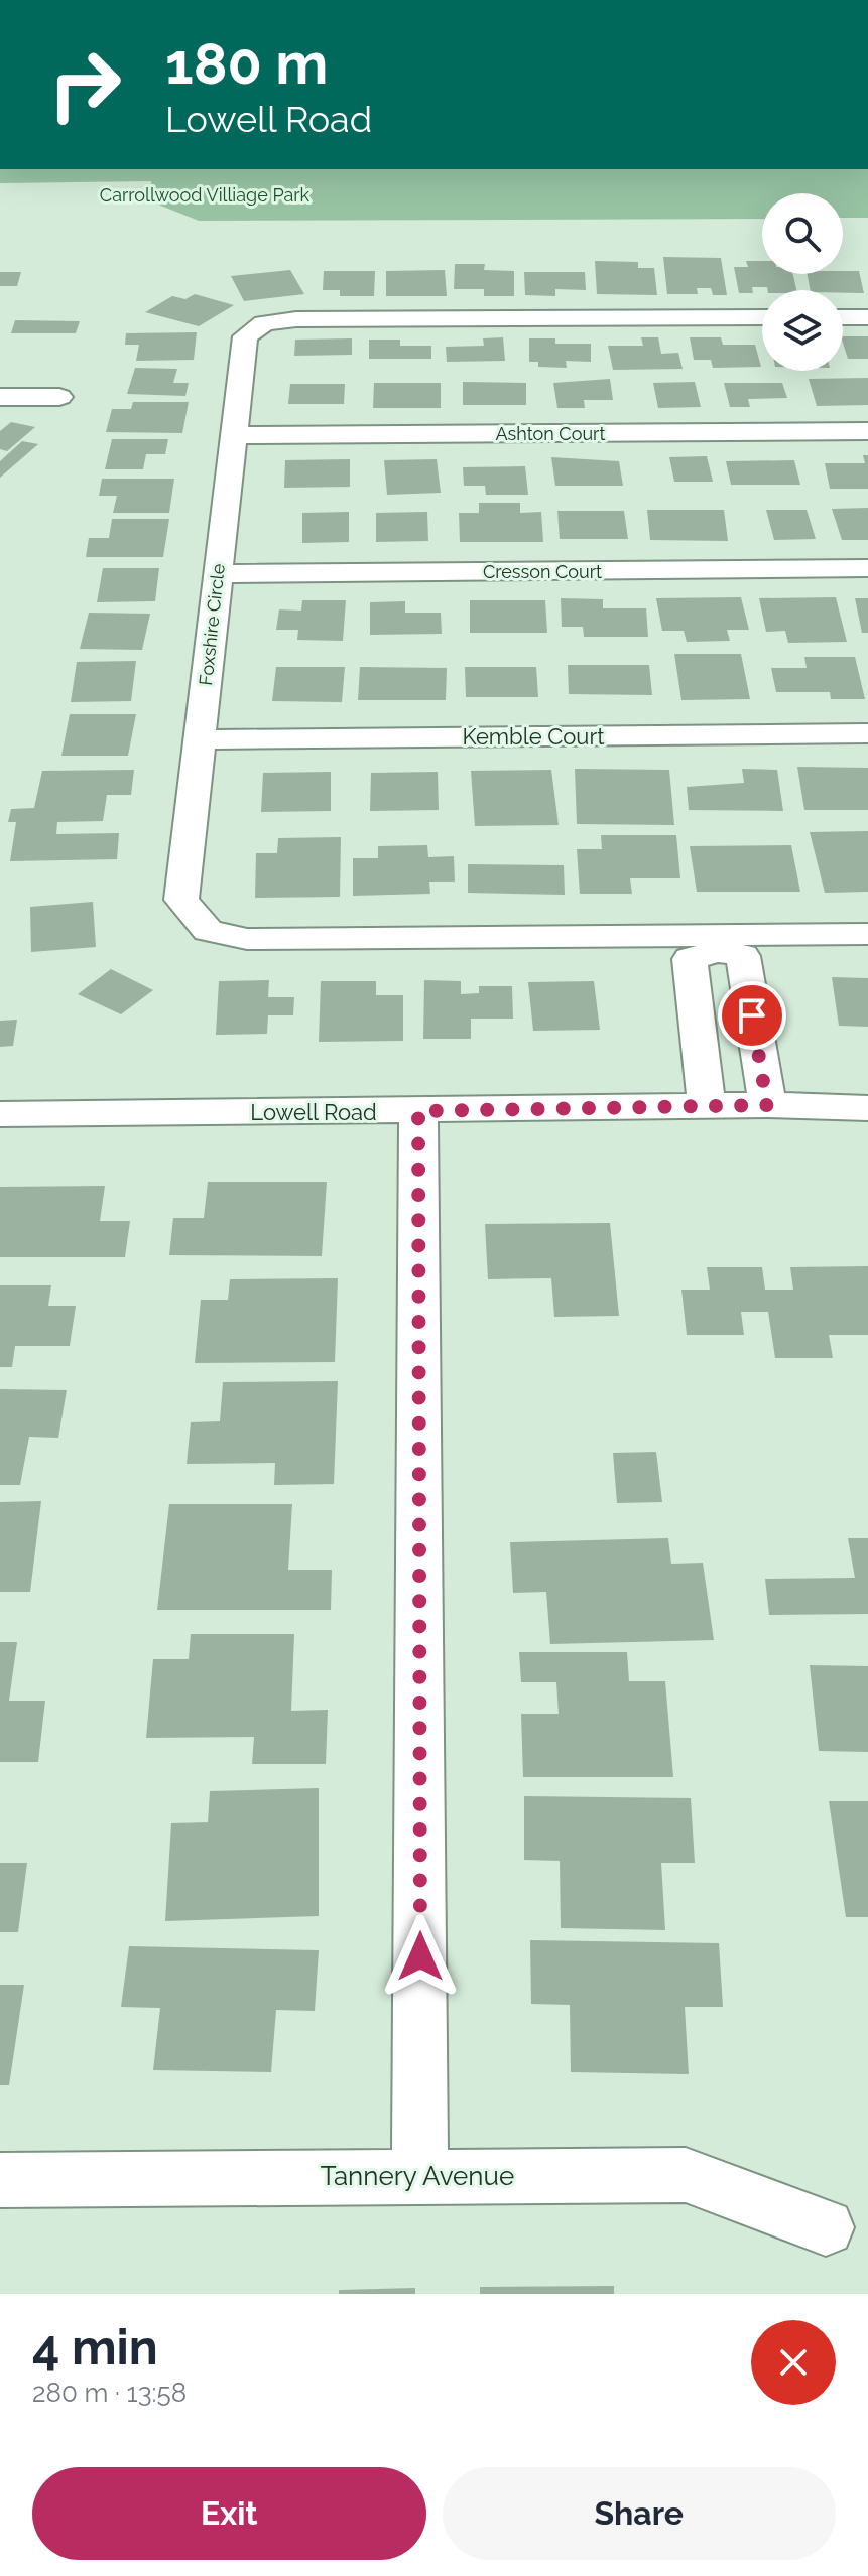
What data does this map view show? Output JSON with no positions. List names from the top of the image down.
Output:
{
  "streets": {
    "street": [
      "Ashton Court",
      "Cresson Court",
      "Foxshire Circle",
      "Kemble Court",
      "Lowell Road",
      "Tannery Avenue"
    ]
  },
  "crossings": [
    ["Ashton Court", "Foxshire Circle"],
    ["Cresson Court", "Foxshire Circle"],
    ["Foxshire Circle", "Kemble Court"]
  ],
  "parks": ["Carrollwood Villiage Park"],
  "page": {
    "turn": ["180 m", "Lowell Road"],
    "heading": ["4 min", "280 m · 13:58"],
    "buttons": ["Exit", "Share"]
  }
}
